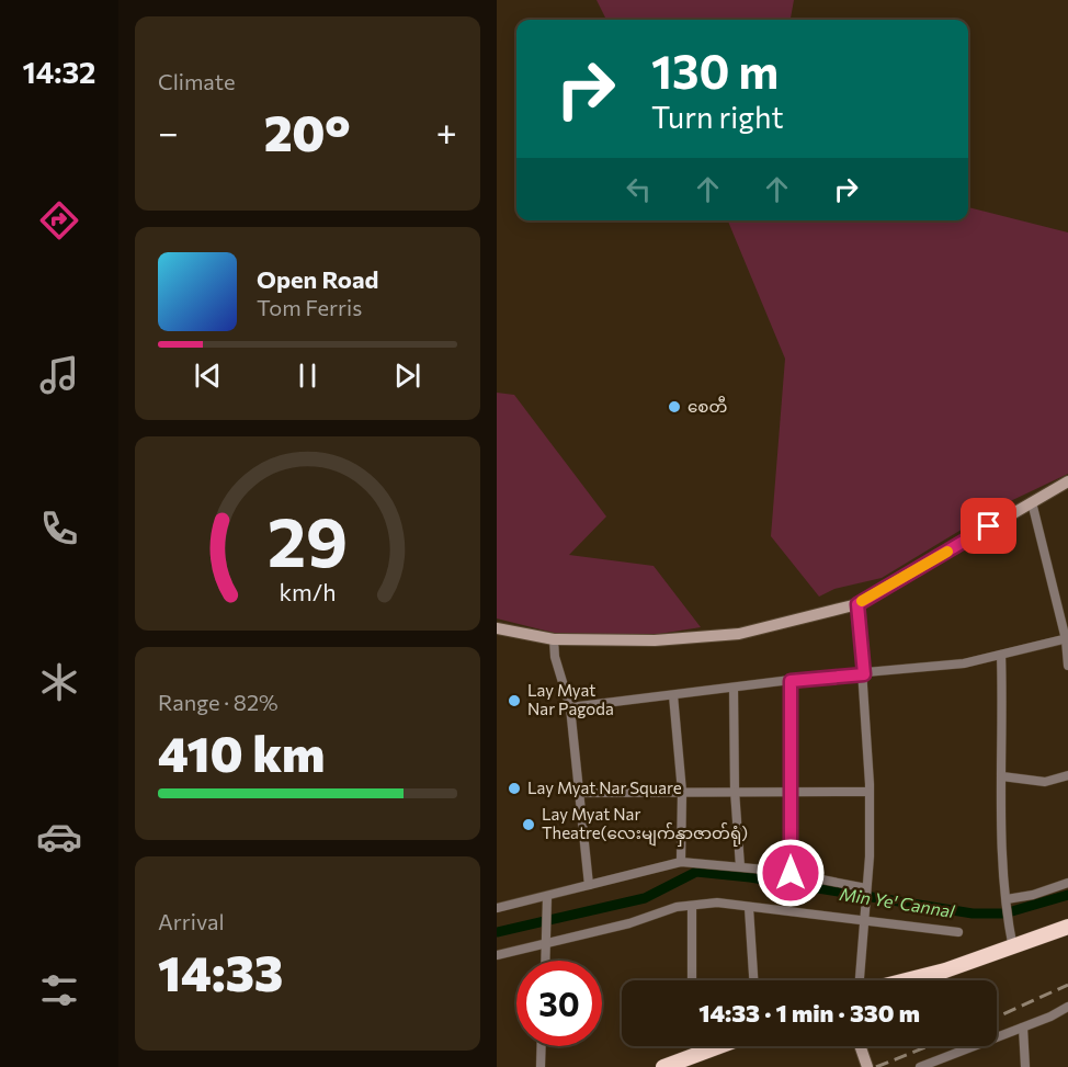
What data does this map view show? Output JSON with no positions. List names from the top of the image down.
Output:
{
  "water": ["Min Ye' Cannal"],
  "places": [
    "စေတီ",
    "Lay Myat Nar Pagoda",
    "Lay Myat Nar Square",
    "Lay Myat Nar Theatre(လေးမျက်နှာဇာတ်ရုံ)"
  ],
  "page": {
    "tabs": "14:32",
    "tile": [
      "Climate",
      ["Range · 82%", "410 km"],
      ["Arrival", "14:33"]
    ],
    "turn": ["130 m", "Turn right"],
    "heat": ["−", "20°", "+"],
    "song": ["Open Road", "Tom Ferris"],
    "limit": "30",
    "trip": "14:33 · 1 min · 330 m",
    "gauge": ["29", "km/h"]
  }
}
